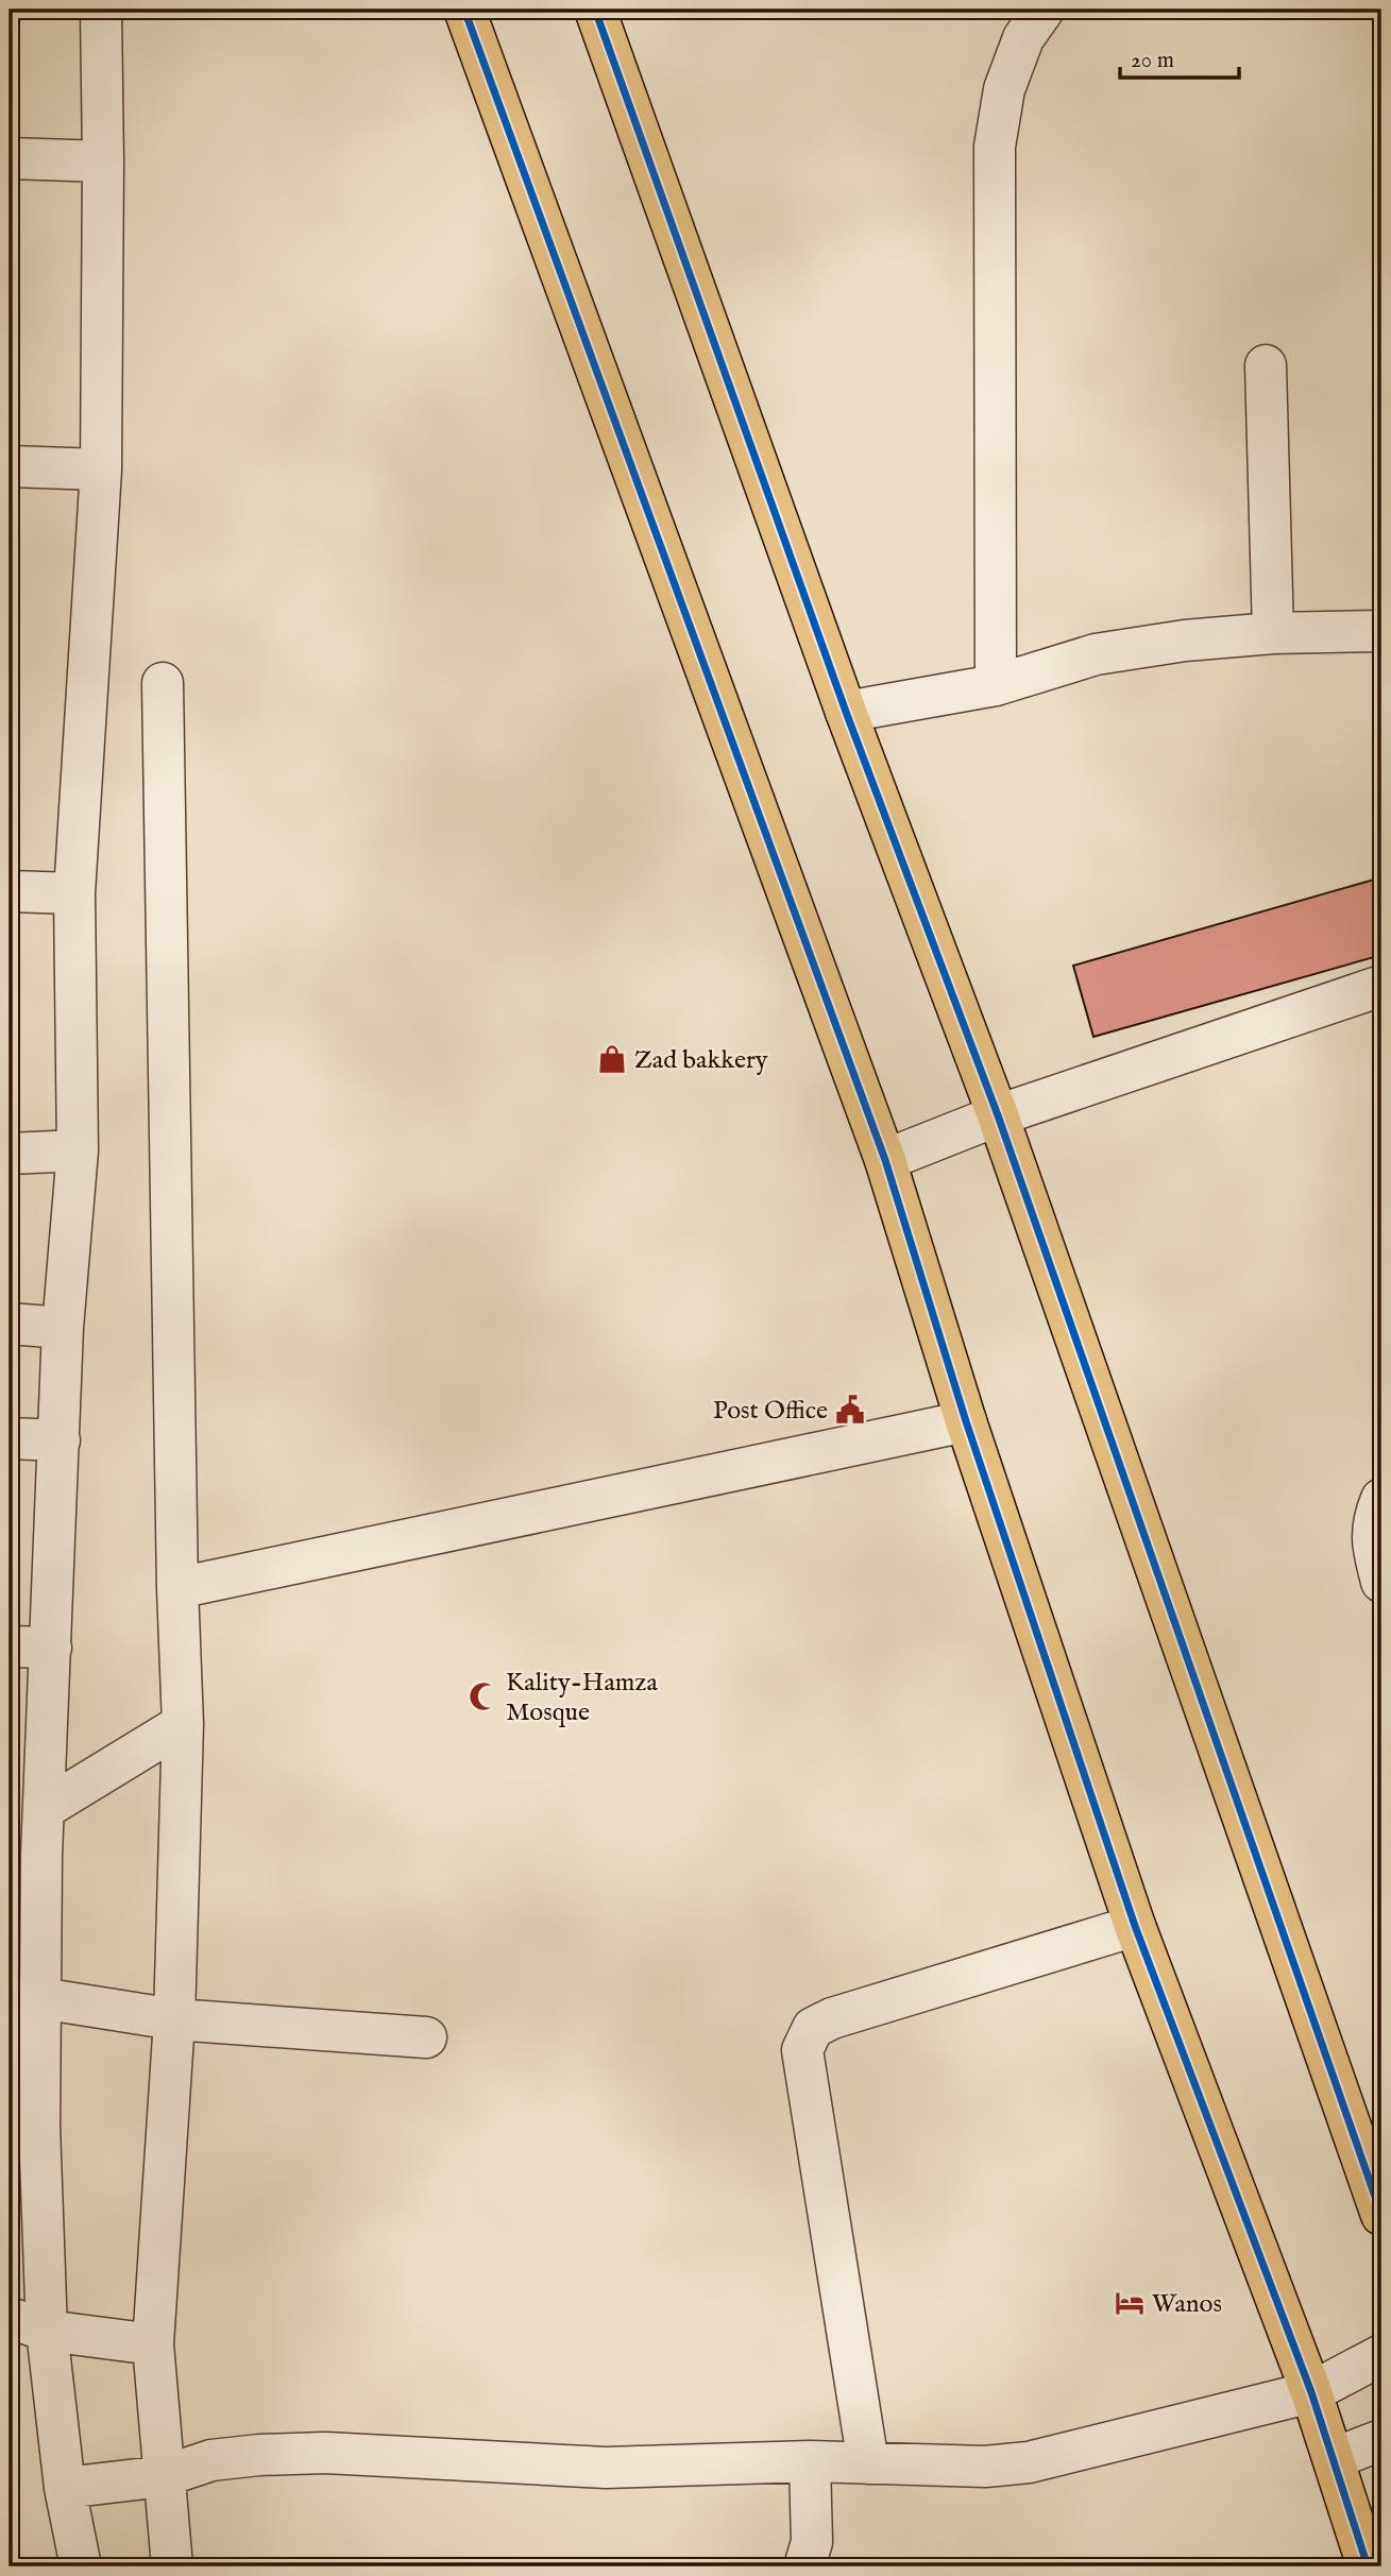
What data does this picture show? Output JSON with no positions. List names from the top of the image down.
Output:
{
  "places": {
    "shop": ["Zad bakkery"],
    "public building": ["Post Office"],
    "mosque": ["Kality-Hamza Mosque"],
    "hotel": ["Wanos"]
  },
  "scale_bar": "20 m"
}
